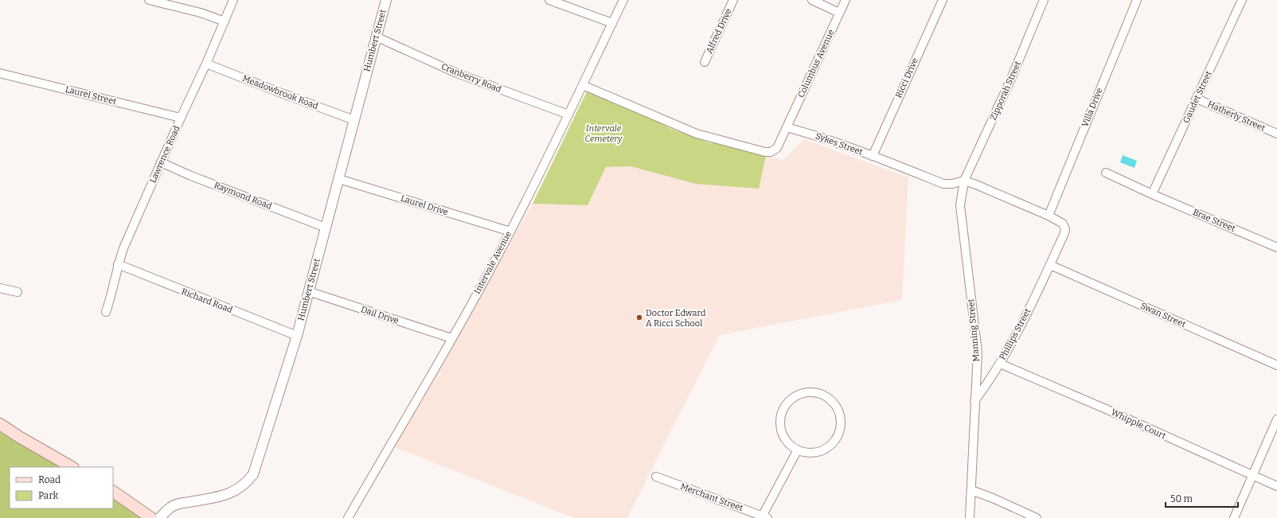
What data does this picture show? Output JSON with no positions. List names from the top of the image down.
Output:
{
  "streets": {
    "street": [
      "Alfred Drive",
      "Humbert Street",
      "Columbus Avenue",
      "Cranberry Road",
      "Ricci Drive",
      "Zipporah Street",
      "Meadowbrook Road",
      "Laurel Street",
      "Gaudet Street",
      "Villa Drive",
      "Hatherly Street",
      "Sykes Street",
      "Lawrence Road",
      "Raymond Road",
      "Laurel Drive",
      "Brae Street",
      "Intervale Avenue",
      "Richard Road",
      "Dail Drive",
      "Swan Street",
      "Manning Street",
      "Phillips Street",
      "Whipple Court",
      "Merchant Street"
    ]
  },
  "crossings": [
    ["Humbert Street", "Cranberry Road"],
    ["Humbert Street", "Meadowbrook Road"],
    ["Humbert Street", "Raymond Road"],
    ["Humbert Street", "Laurel Drive"],
    ["Humbert Street", "Richard Road"],
    ["Humbert Street", "Dail Drive"],
    ["Columbus Avenue", "Sykes Street"],
    ["Cranberry Road", "Intervale Avenue"],
    ["Ricci Drive", "Sykes Street"],
    ["Zipporah Street", "Sykes Street"],
    ["Zipporah Street", "Manning Street"],
    ["Meadowbrook Road", "Lawrence Road"],
    ["Laurel Street", "Lawrence Road"],
    ["Gaudet Street", "Hatherly Street"],
    ["Gaudet Street", "Brae Street"],
    ["Sykes Street", "Manning Street"],
    ["Lawrence Road", "Raymond Road"],
    ["Lawrence Road", "Richard Road"],
    ["Laurel Drive", "Intervale Avenue"],
    ["Intervale Avenue", "Dail Drive"],
    ["Swan Street", "Phillips Street"],
    ["Manning Street", "Phillips Street"],
    ["Phillips Street", "Whipple Court"]
  ],
  "parks": ["Intervale Cemetery"],
  "places": ["Doctor Edward A Ricci School"],
  "legend": ["Road", "Park"],
  "scale_bar": "50 m"
}
